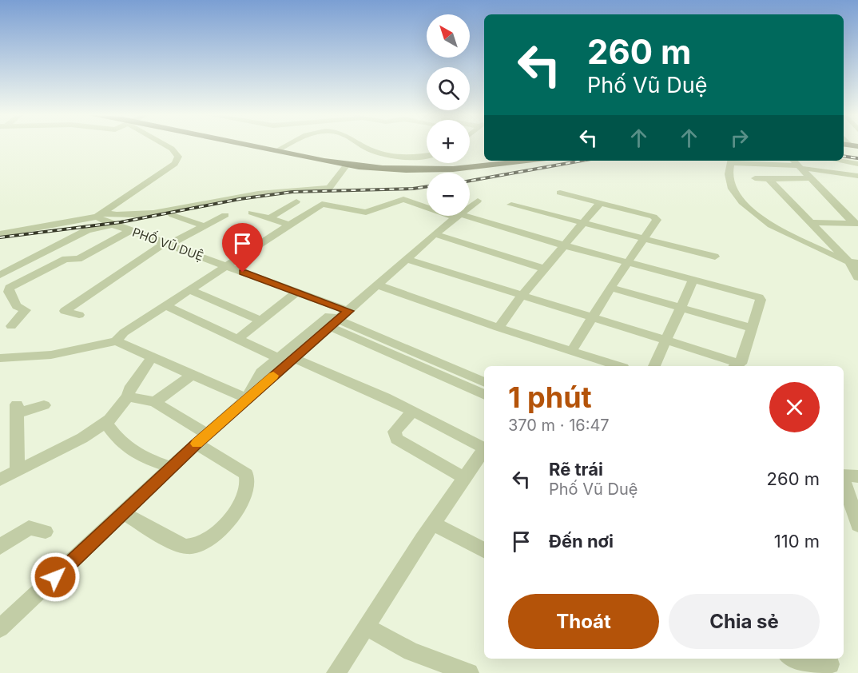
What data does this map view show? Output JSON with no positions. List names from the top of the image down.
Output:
{
  "streets": {
    "street": ["PHỐ VŨ DUỆ"]
  },
  "north": "top left",
  "page": {
    "map_buttons": ["+", "−"],
    "turn": ["260 m", "Phố Vũ Duệ"],
    "heading": ["1 phút", "370 m · 16:47"],
    "list": [
      {
        "name": "Rẽ trái",
        "note": "Phố Vũ Duệ",
        "value": "260 m"
      },
      {
        "name": "Đến nơi",
        "value": "110 m"
      }
    ],
    "buttons": ["Thoát", "Chia sẻ"]
  }
}
